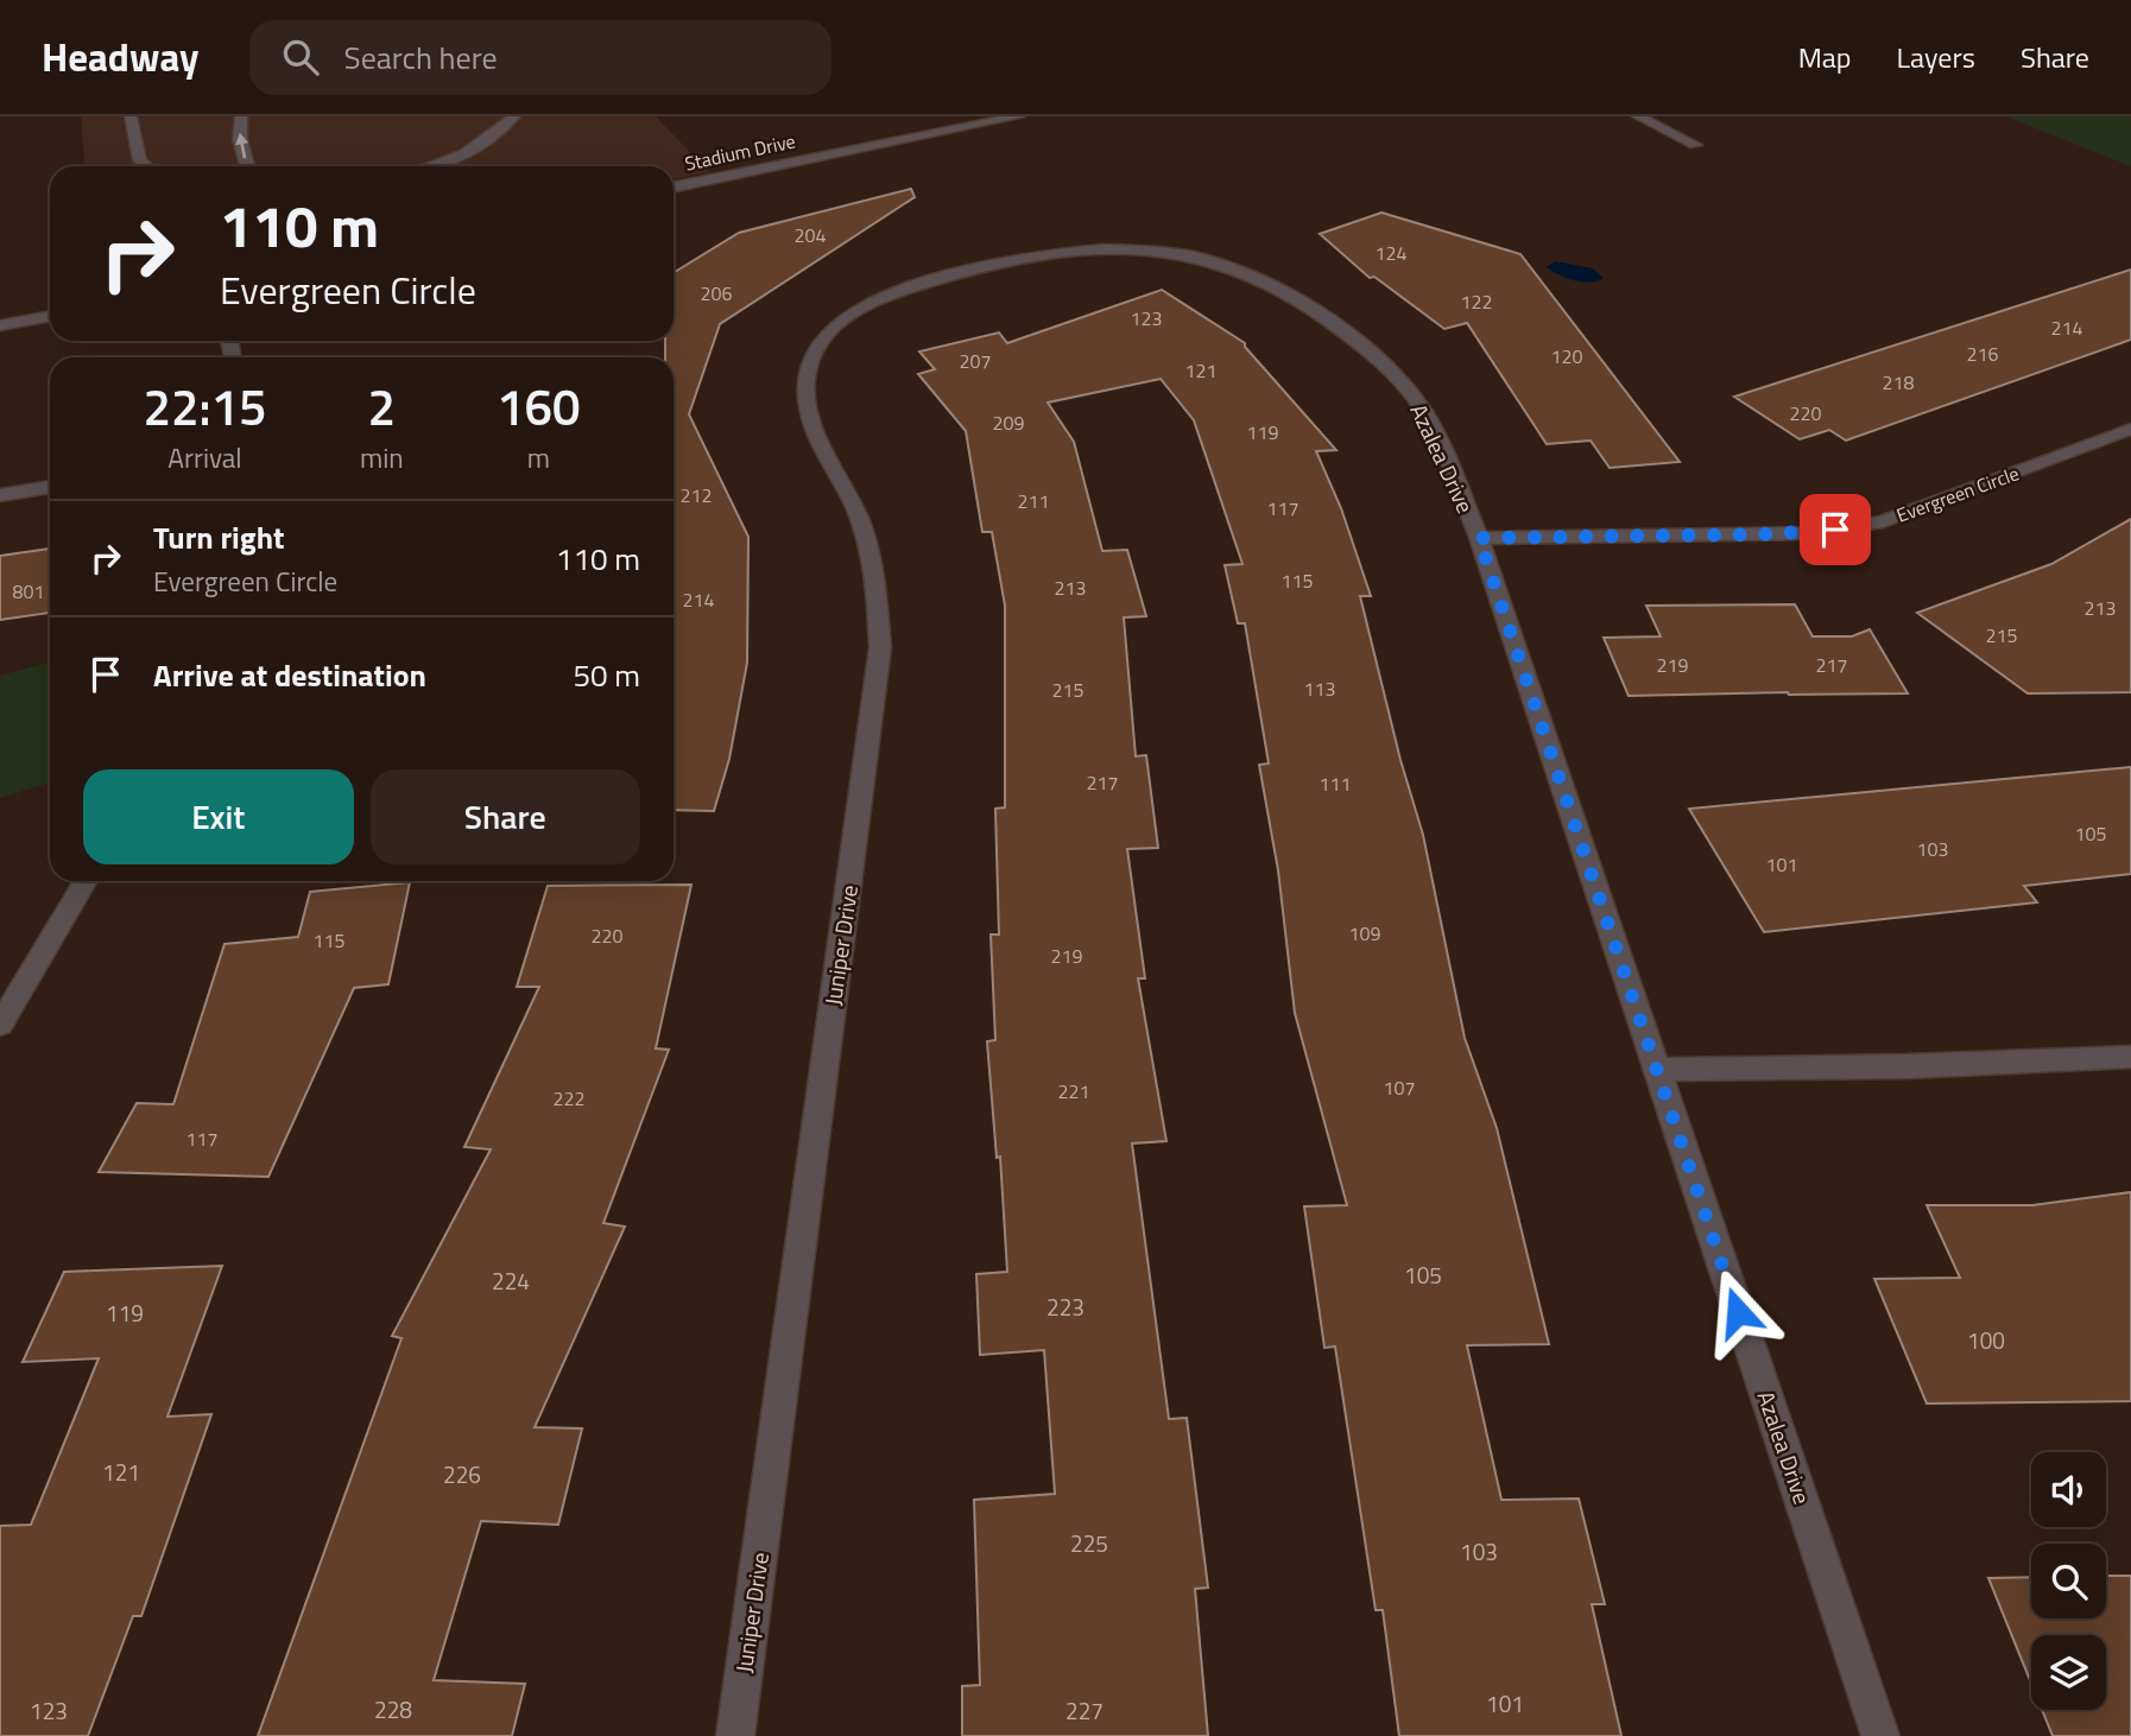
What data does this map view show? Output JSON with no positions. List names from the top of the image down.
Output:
{
  "streets": {
    "street": [
      "Stadium Drive",
      "Azalea Drive",
      "Evergreen Circle",
      "Juniper Drive"
    ]
  },
  "crossings": [
    ["Azalea Drive", "Evergreen Circle"],
    ["Azalea Drive", "Juniper Drive"]
  ],
  "house_numbers": [
    "204",
    "124",
    "206",
    "122",
    "123",
    "214",
    "216",
    "120",
    "207",
    "121",
    "218",
    "220",
    "209",
    "119",
    "212",
    "211",
    "117",
    "115",
    "213",
    "801",
    "214",
    "213",
    "215",
    "219",
    "217",
    "113",
    "215",
    "217",
    "111",
    "105",
    "103",
    "101",
    "109",
    "220",
    "115",
    "219",
    "107",
    "221",
    "222",
    "117",
    "105",
    "224",
    "223",
    "119",
    "100",
    "121",
    "226",
    "225",
    "103",
    "101",
    "228",
    "123",
    "227"
  ],
  "page": {
    "header": "Headway",
    "search": "Search here",
    "nav": ["Map", "Layers", "Share"],
    "turn": ["110 m", "Evergreen Circle"],
    "eta": [
      "22:15",
      "Arrival",
      "2",
      "min",
      "160",
      "m"
    ],
    "list": [
      {
        "name": "Turn right",
        "note": "Evergreen Circle",
        "value": "110 m"
      },
      {
        "name": "Arrive at destination",
        "value": "50 m"
      }
    ],
    "buttons": ["Exit", "Share"]
  }
}
